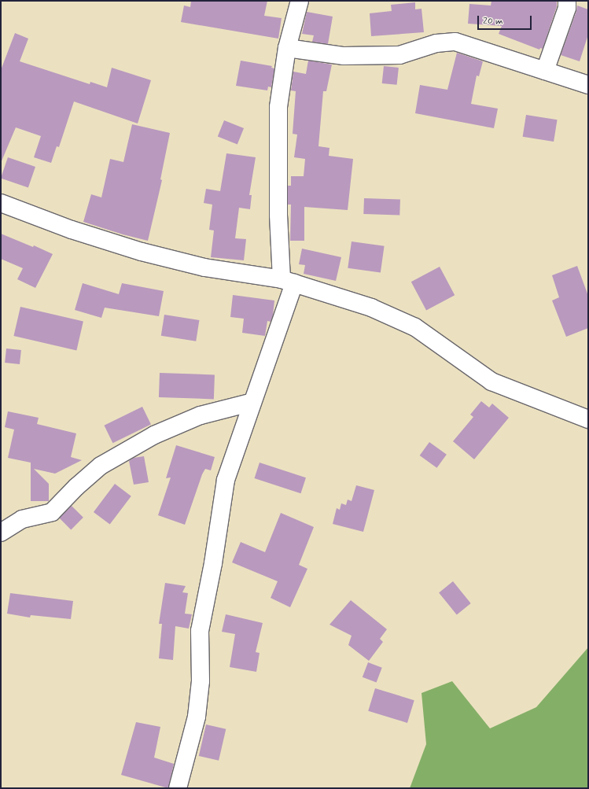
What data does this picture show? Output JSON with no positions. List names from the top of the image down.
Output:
{
  "scale_bar": "20 m"
}
